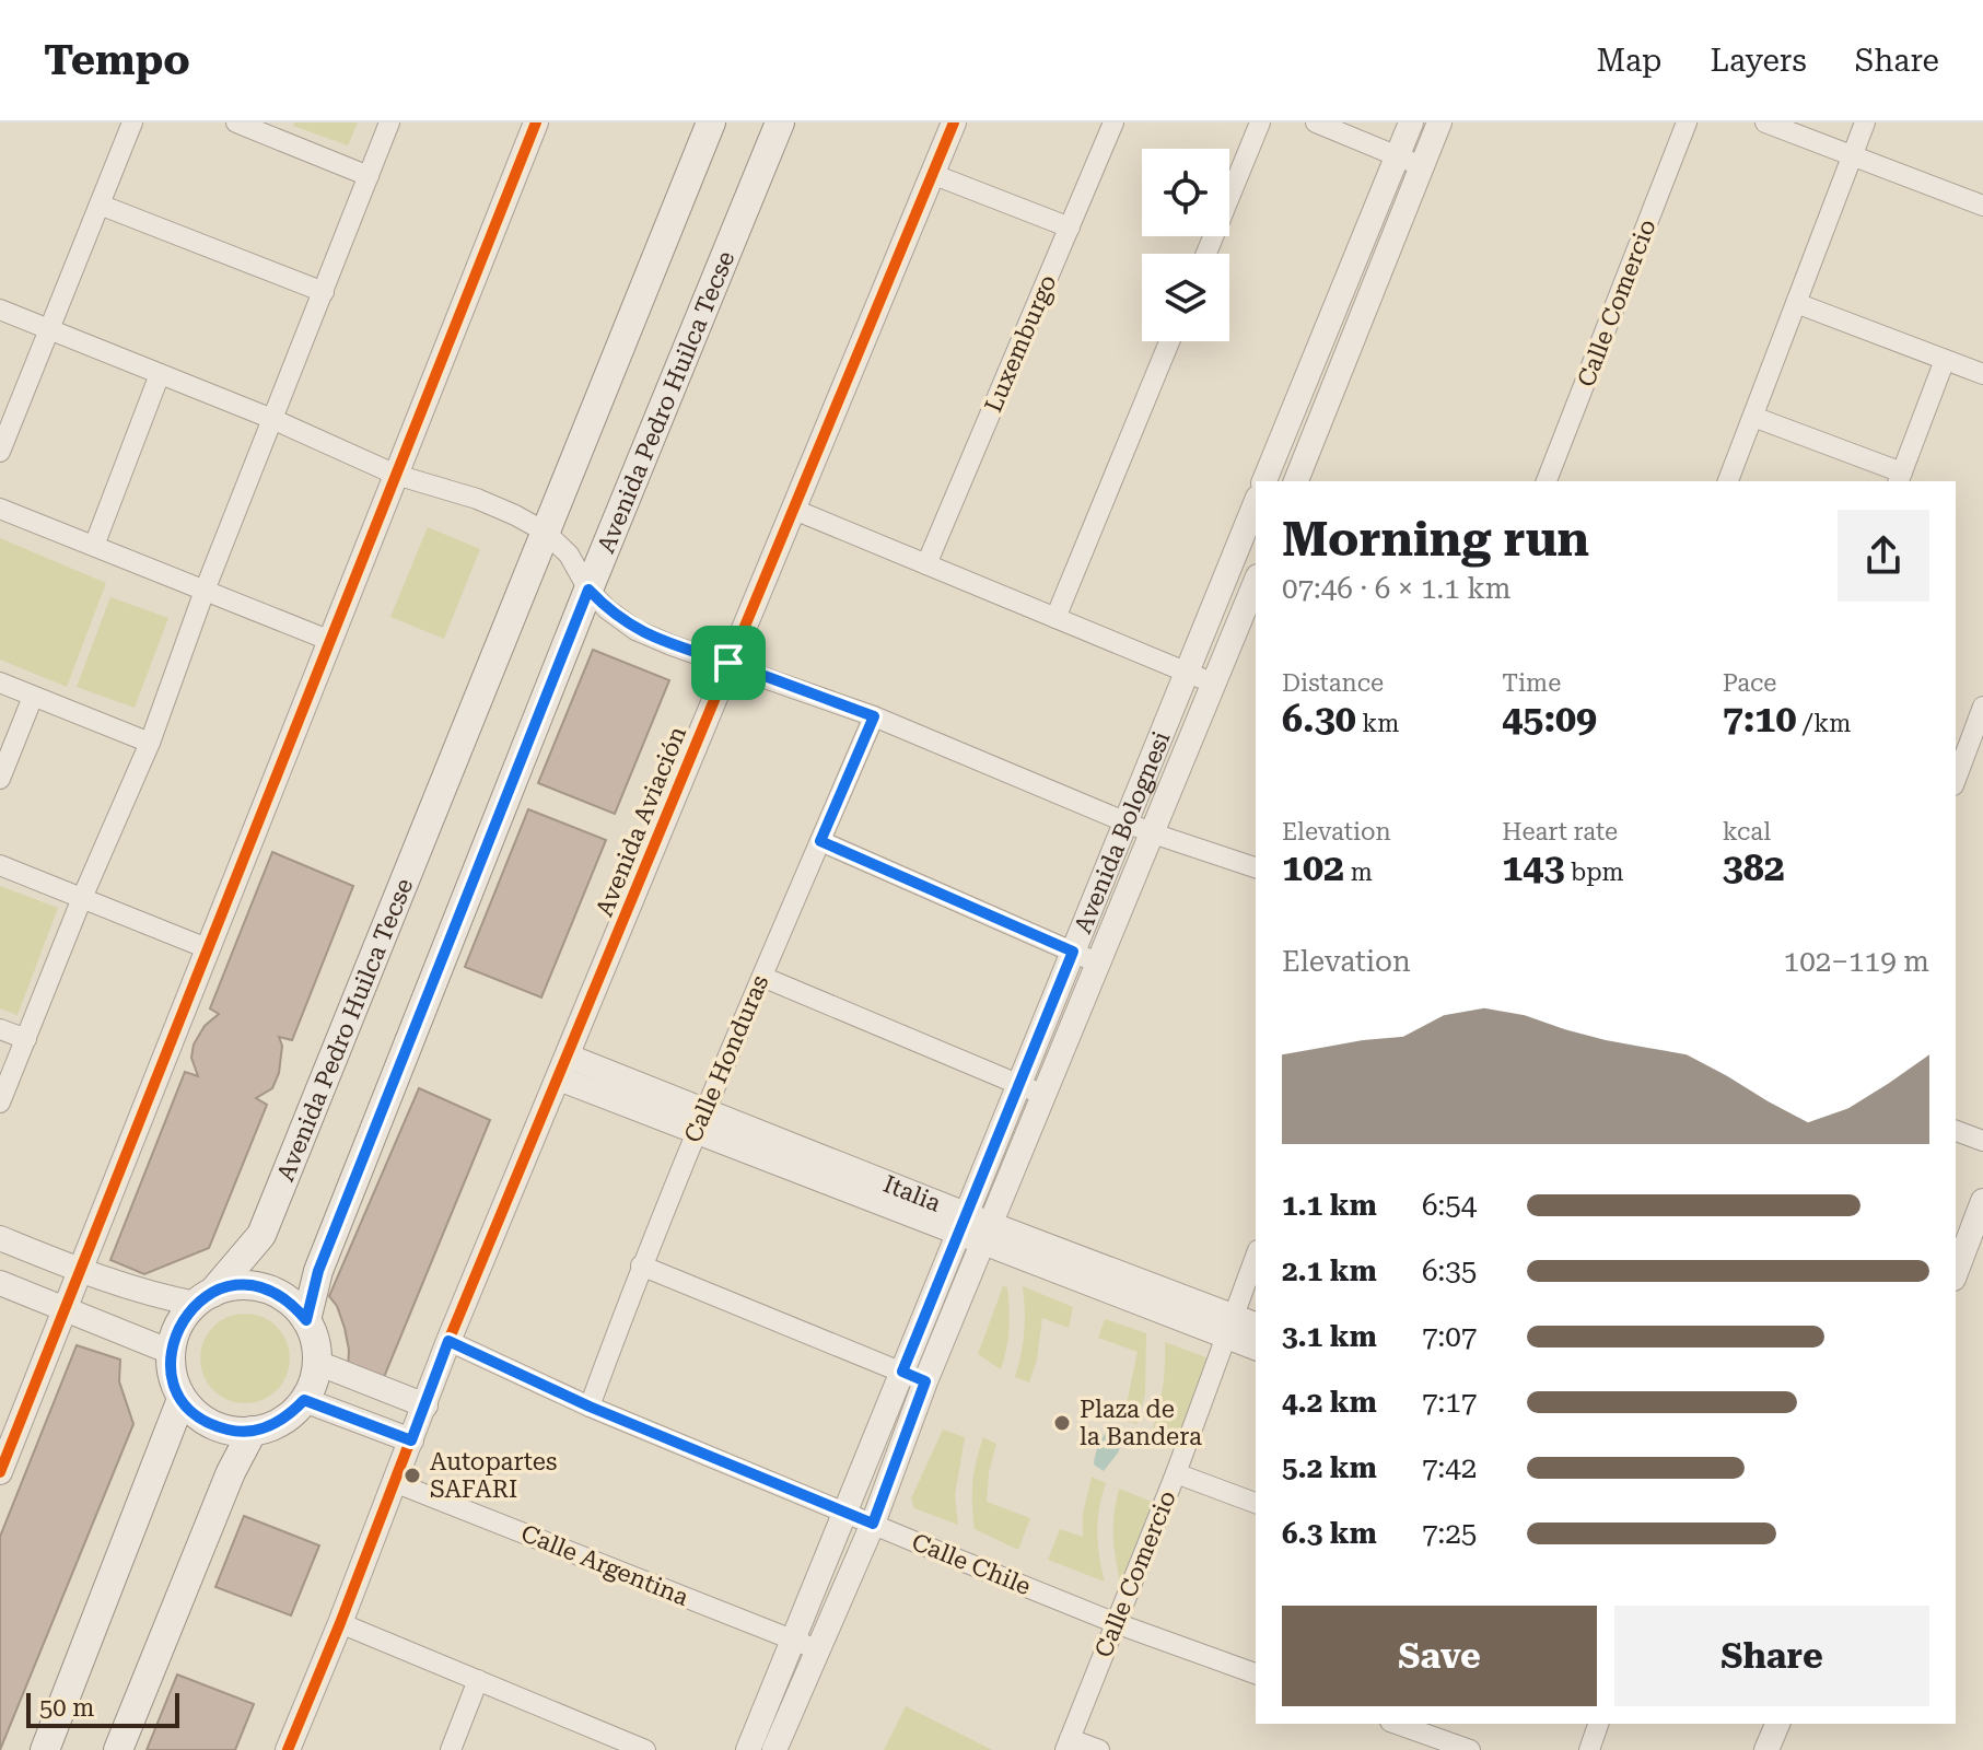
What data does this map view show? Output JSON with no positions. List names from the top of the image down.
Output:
{
  "streets": {
    "main road": ["Avenida Pedro Huilca Tecse"],
    "street": [
      "Calle Comercio",
      "Luxemburgo",
      "Avenida Aviación",
      "Avenida Bolognesi",
      "Calle Honduras",
      "Italia",
      "Calle Chile",
      "Calle Argentina"
    ]
  },
  "crossings": [
    ["Calle Comercio", "Italia"],
    ["Calle Comercio", "Calle Chile"],
    ["Avenida Aviación", "Italia"],
    ["Avenida Aviación", "Calle Chile"],
    ["Avenida Aviación", "Calle Argentina"],
    ["Avenida Bolognesi", "Italia"],
    ["Avenida Bolognesi", "Calle Chile"],
    ["Avenida Bolognesi", "Calle Argentina"],
    ["Calle Honduras", "Italia"],
    ["Calle Honduras", "Calle Chile"]
  ],
  "places": ["Plaza de la Bandera", "Autopartes SAFARI"],
  "scale_bar": "50 m",
  "page": {
    "header": "Tempo",
    "nav": ["Map", "Layers", "Share"],
    "heading": ["Morning run", "07:46 · 6 × 1.1 km"],
    "stats": [
      ["Distance", "6.30 km"],
      ["Time", "45:09"],
      ["Pace", "7:10 /km"],
      ["Elevation", "102 m"],
      ["Heart rate", "143 bpm"],
      ["kcal", "382"]
    ],
    "chart": ["Elevation", "102–119 m"],
    "list": [
      {
        "name": "1.1 km",
        "note": "6:54"
      },
      {
        "name": "2.1 km",
        "note": "6:35"
      },
      {
        "name": "3.1 km",
        "note": "7:07"
      },
      {
        "name": "4.2 km",
        "note": "7:17"
      },
      {
        "name": "5.2 km",
        "note": "7:42"
      },
      {
        "name": "6.3 km",
        "note": "7:25"
      }
    ],
    "buttons": ["Save", "Share"],
    "scale": "50 m"
  }
}
